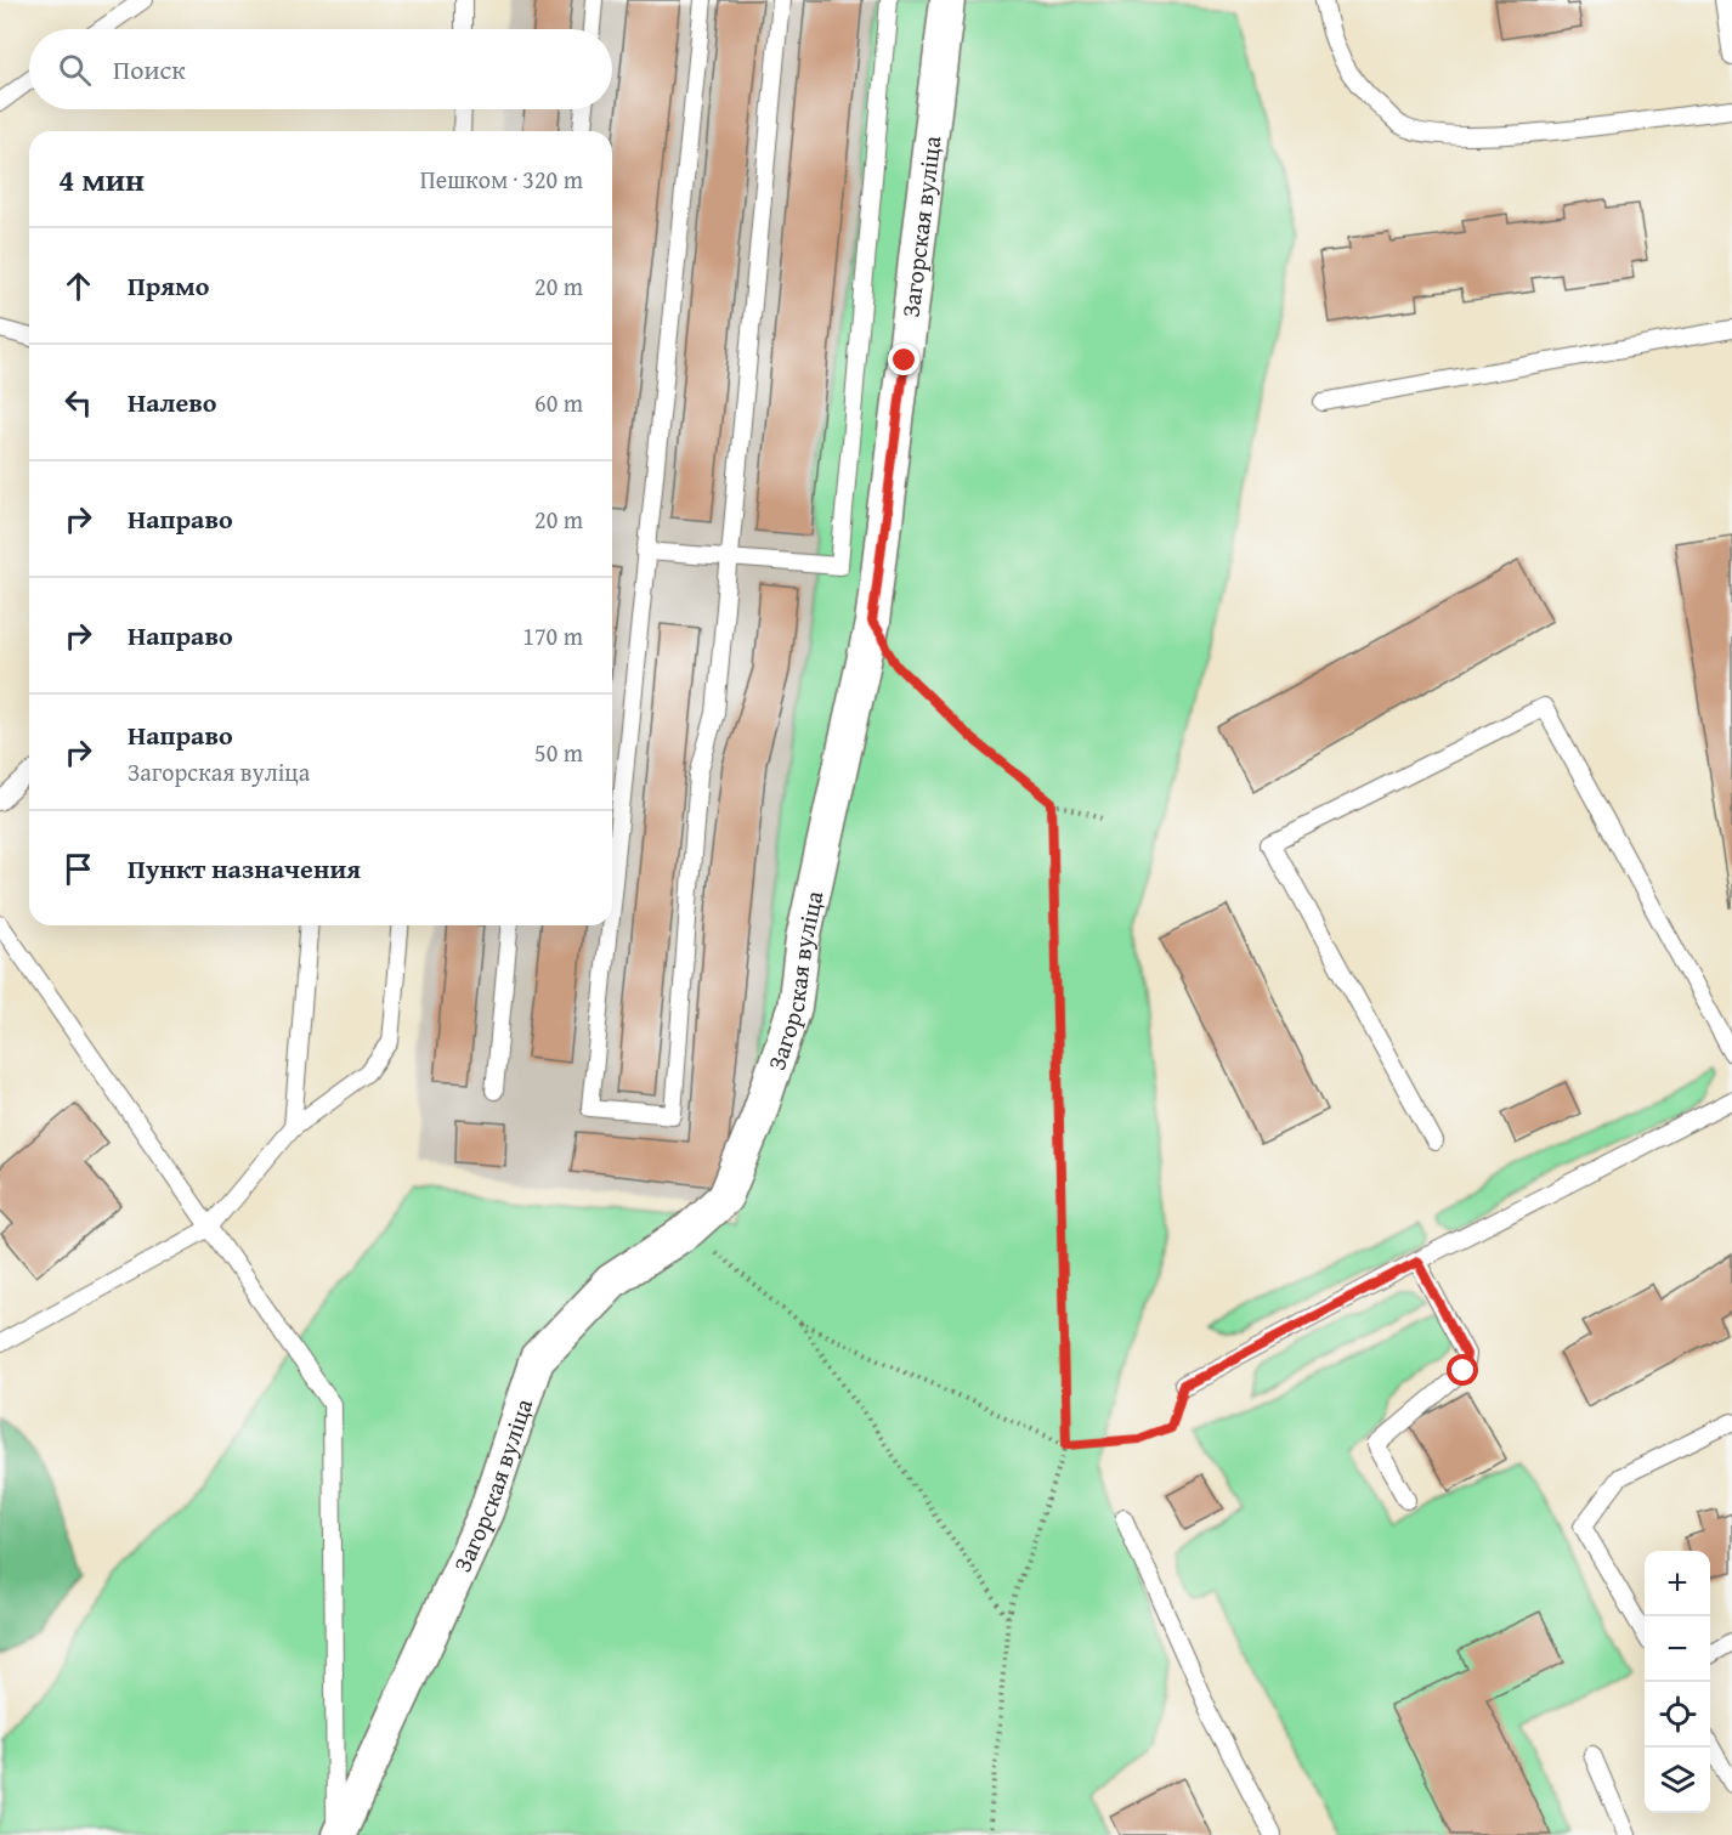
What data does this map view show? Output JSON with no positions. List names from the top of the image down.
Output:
{
  "streets": {
    "street": ["Загорская вуліца"]
  },
  "page": {
    "search": "Поиск",
    "heading": ["4 мин", "Пешком · 320 m"],
    "list": [
      ["Прямо", "20 m"],
      ["Налево", "60 m"],
      ["Направо", "20 m"],
      ["Направо", "170 m"],
      ["Направо", "Загорская вуліца", "50 m"],
      "Пункт назначения"
    ],
    "map_buttons": ["+", "−"]
  }
}
